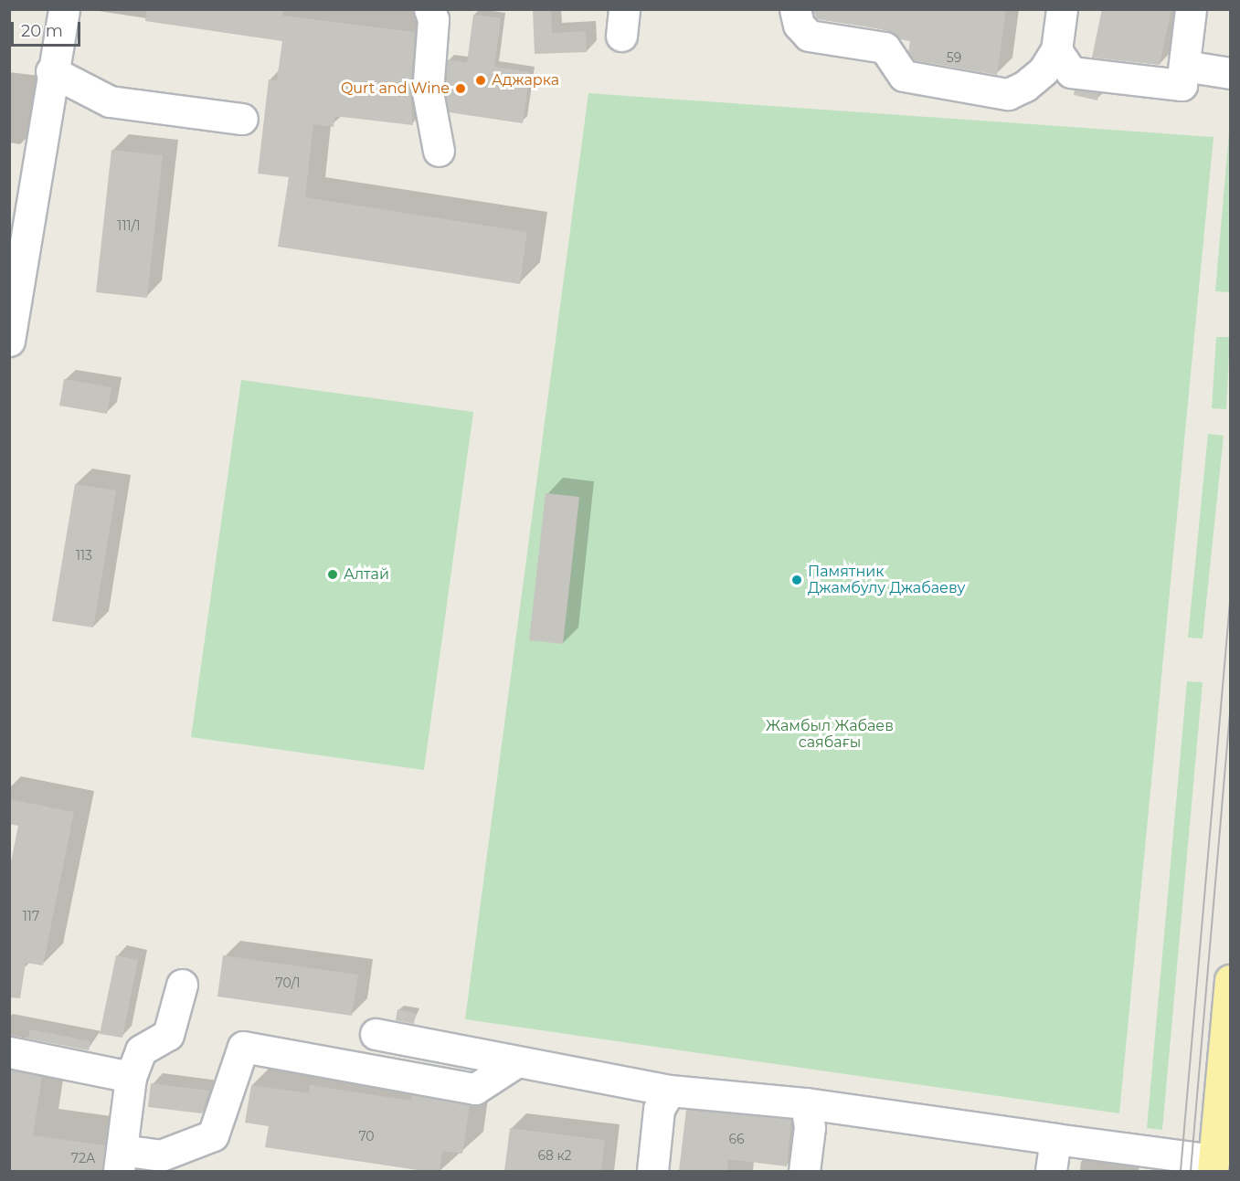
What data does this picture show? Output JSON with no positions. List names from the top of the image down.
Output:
{
  "parks": ["Жамбыл Жабаев саябағы"],
  "places": [
    "Аджарка",
    "Qurt and Wine",
    "Алтай",
    "Памятник Джамбулу Джабаеву"
  ],
  "house_numbers": [
    "59",
    "111/1",
    "113",
    "117",
    "70/1",
    "70",
    "66",
    "68 к2",
    "72А"
  ],
  "scale_bar": "20 m"
}
